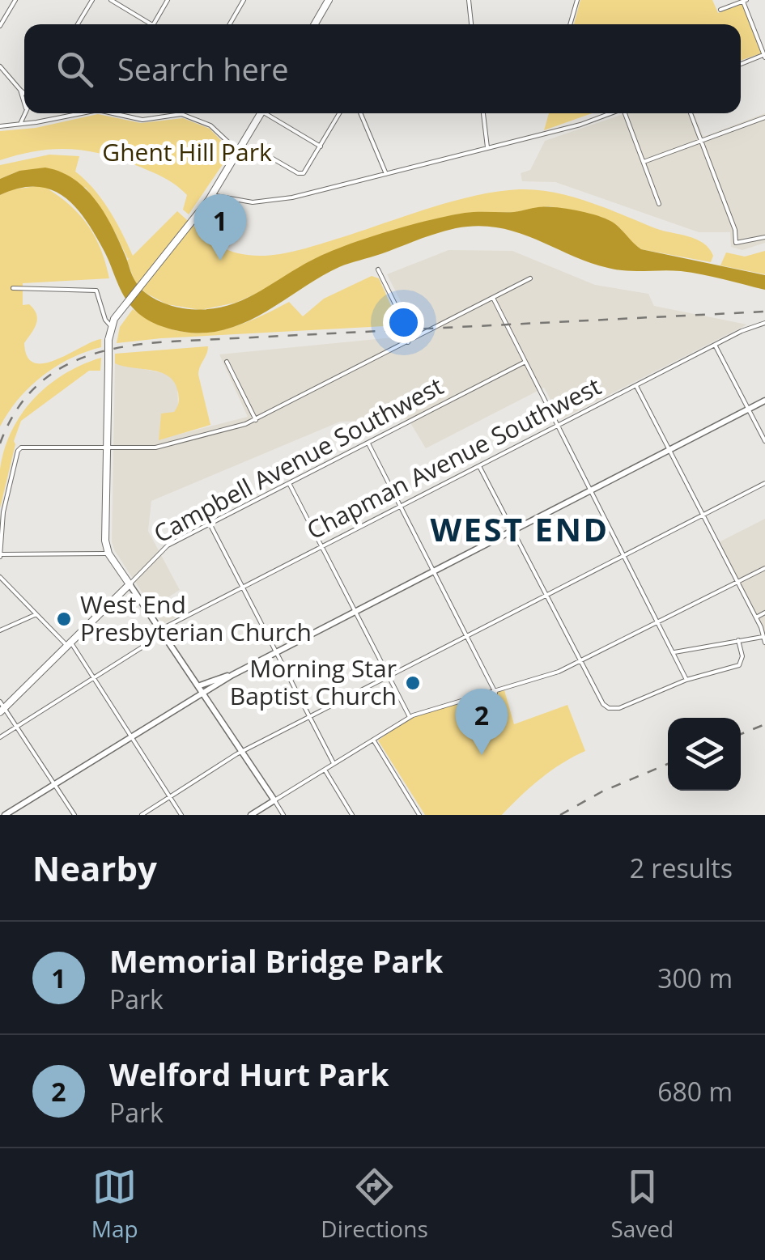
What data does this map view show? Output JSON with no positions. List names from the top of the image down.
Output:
{
  "streets": {
    "main road": ["Campbell Avenue Southwest"],
    "street": ["Chapman Avenue Southwest"]
  },
  "districts": ["WEST END"],
  "parks": ["Ghent Hill Park"],
  "places": ["West End Presbyterian Church", "Morning Star Baptist Church"],
  "page": {
    "search": "Search here",
    "pins": ["1", "2"],
    "heading": ["Nearby", "2 results"],
    "list": [
      {
        "mark": "1",
        "name": "Memorial Bridge Park",
        "note": "Park",
        "value": "300 m"
      },
      {
        "mark": "2",
        "name": "Welford Hurt Park",
        "note": "Park",
        "value": "680 m"
      }
    ],
    "nav": ["Map", "Directions", "Saved"]
  }
}
